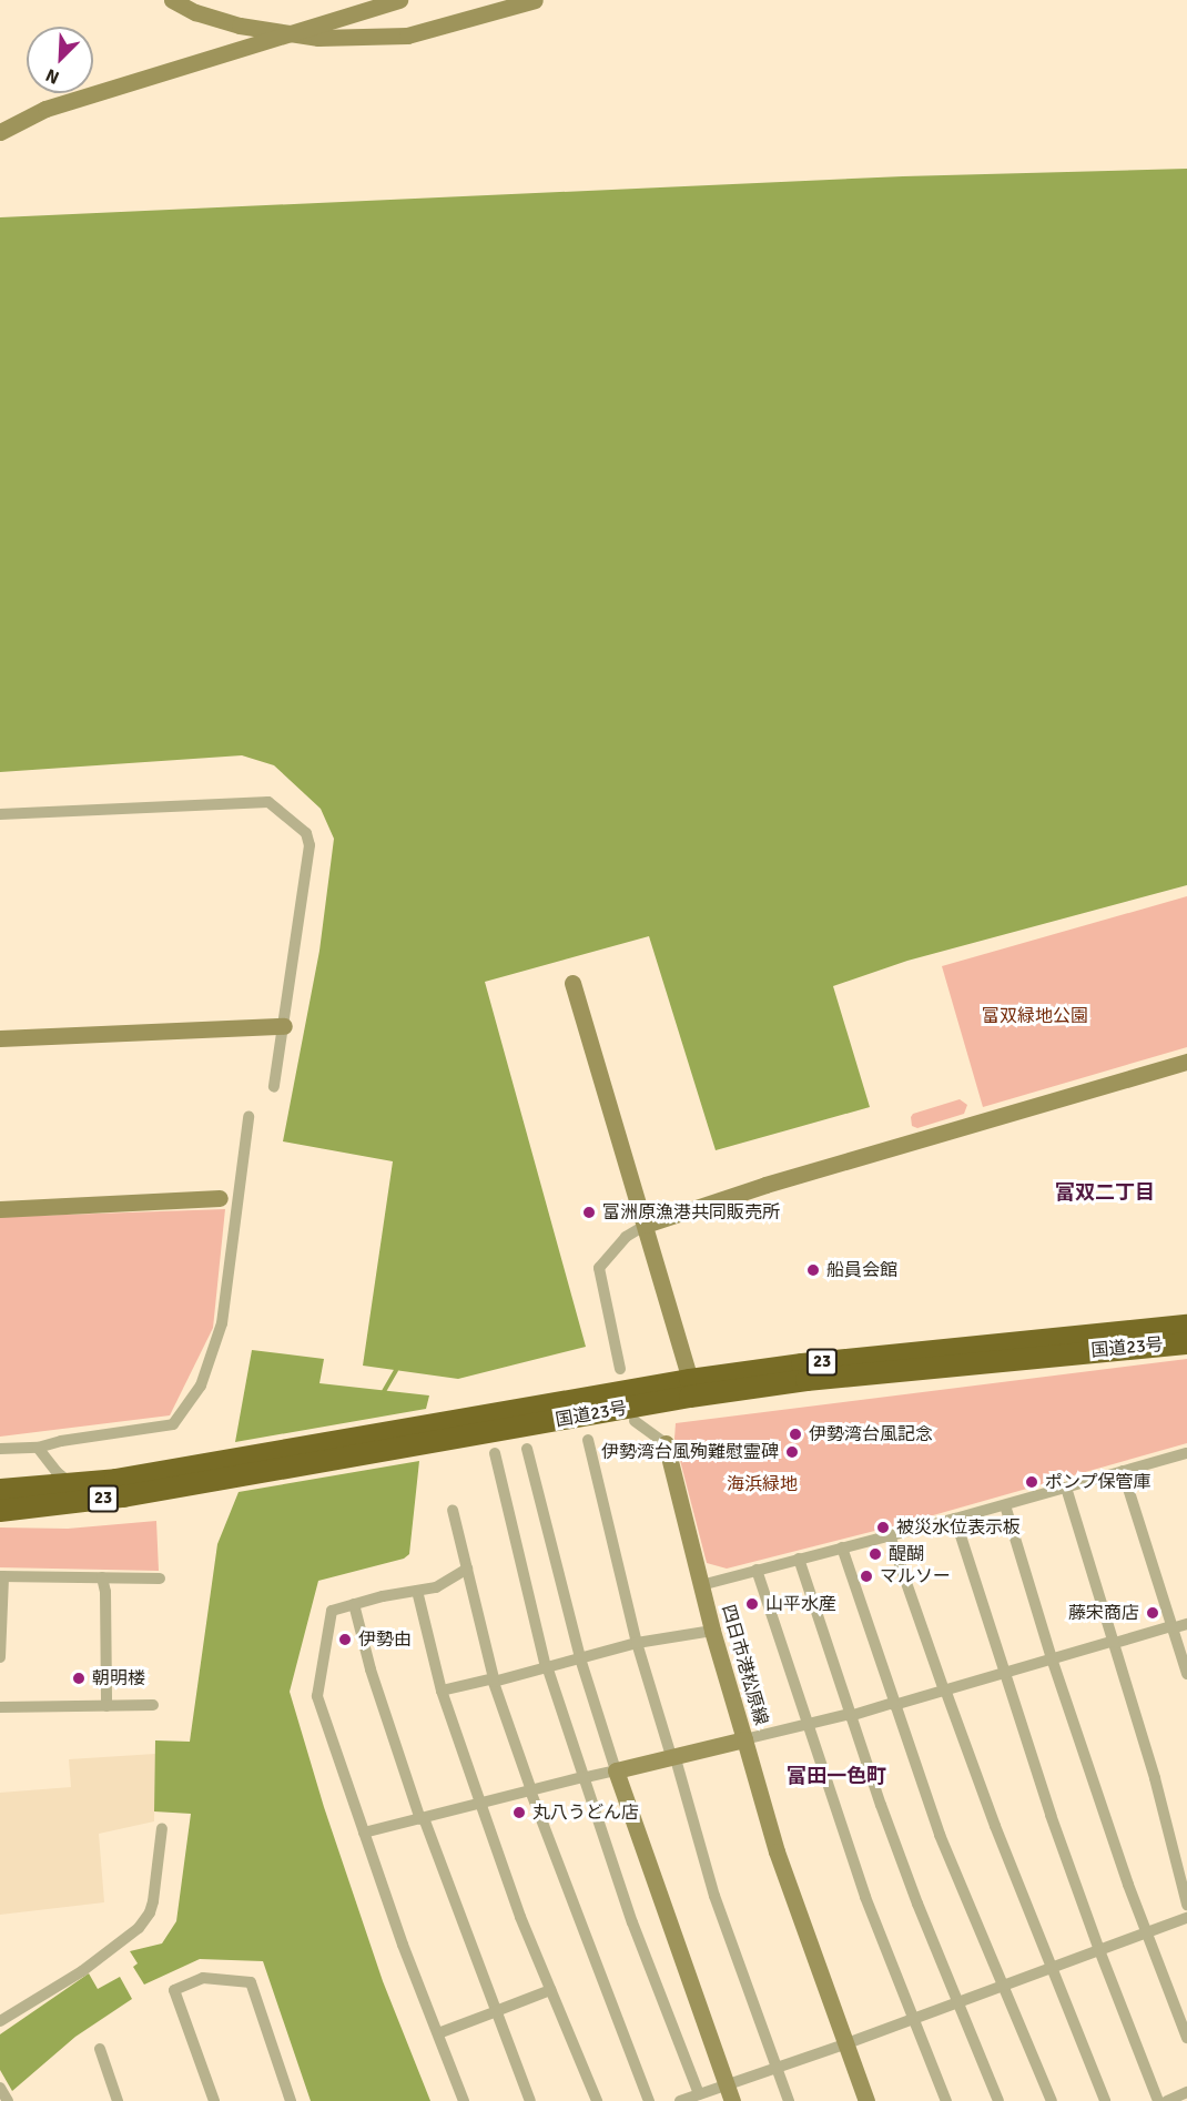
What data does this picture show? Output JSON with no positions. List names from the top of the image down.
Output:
{
  "streets": {
    "highway": ["国道23号", "23"],
    "street": ["四日市港松原線"]
  },
  "districts": ["富双二丁目", "富田一色町"],
  "parks": ["富双緑地公園", "海浜緑地"],
  "places": [
    "富洲原漁港共同販売所",
    "船員会館",
    "伊勢湾台風記念",
    "伊勢湾台風殉難慰霊碑",
    "ポンプ保管庫",
    "被災水位表示板",
    "醍醐",
    "マルソー",
    "山平水産",
    "藤宋商店",
    "伊勢由",
    "朝明楼",
    "丸八うどん店"
  ],
  "north": "bottom left"
}
